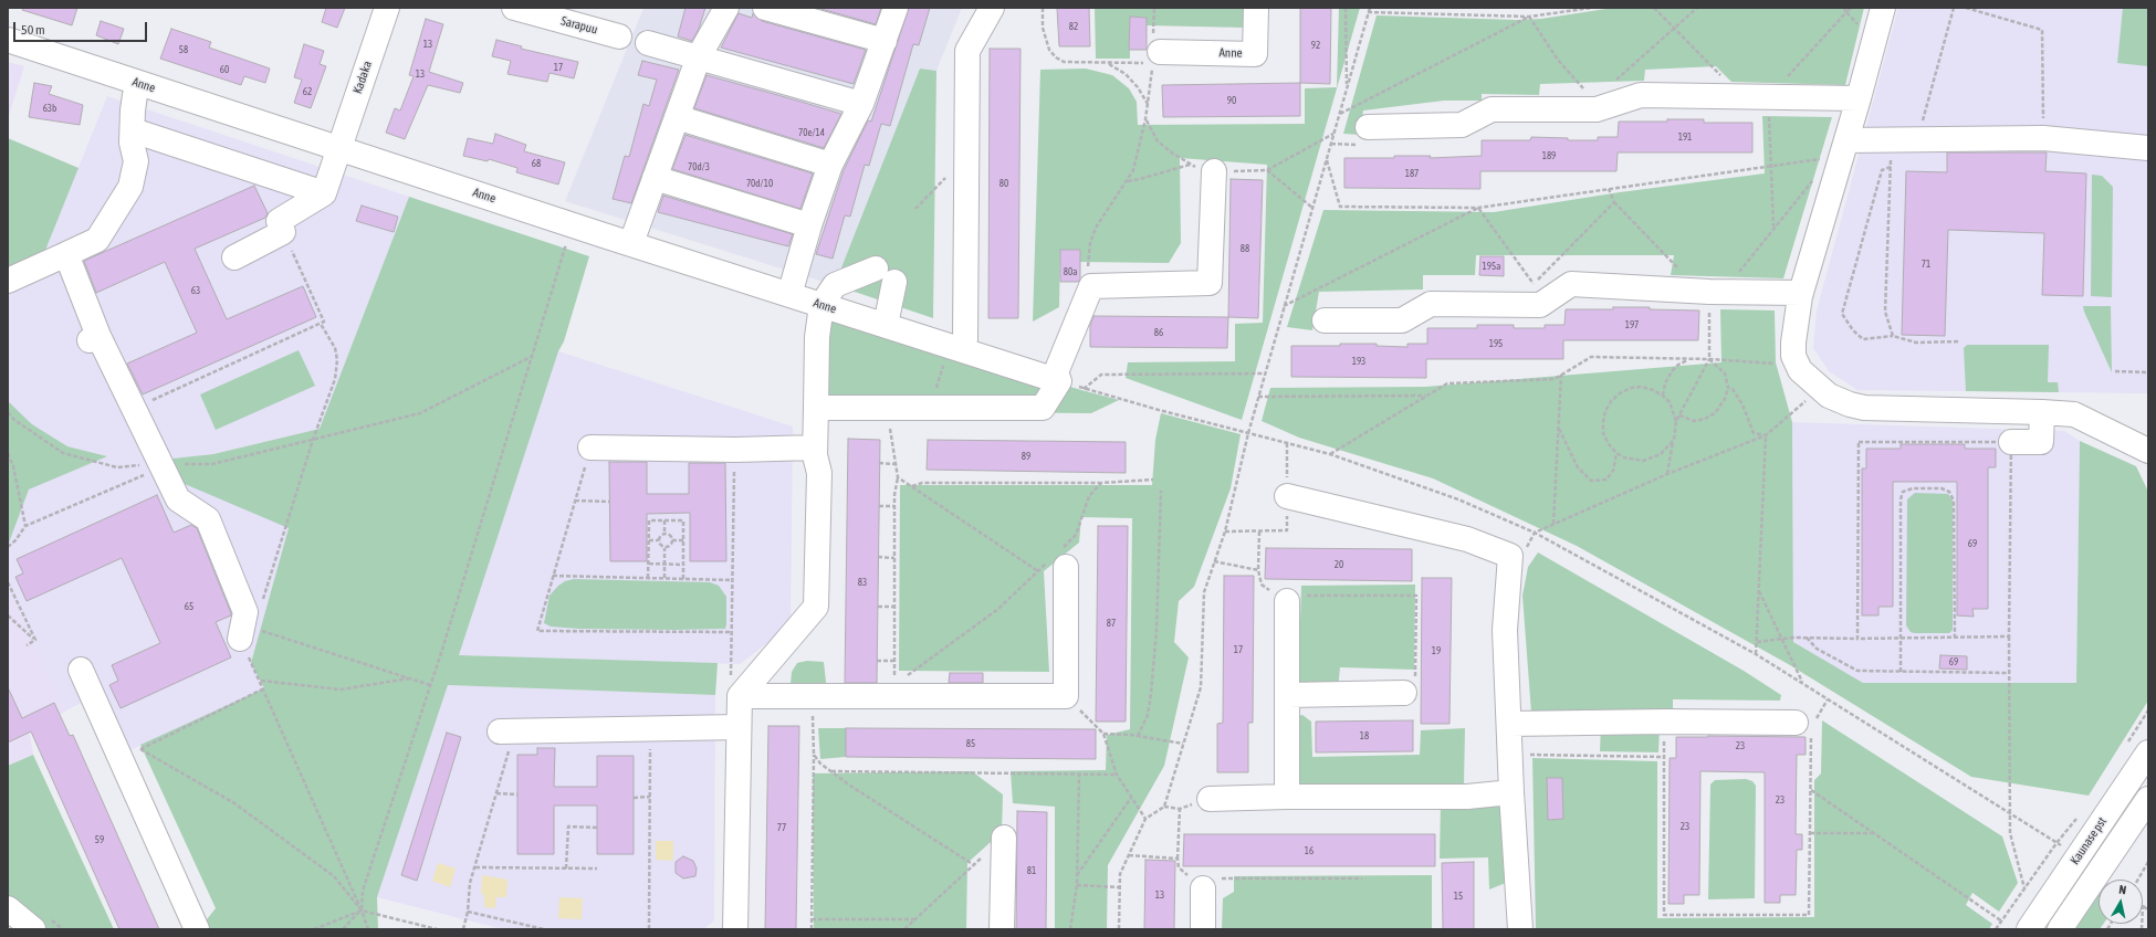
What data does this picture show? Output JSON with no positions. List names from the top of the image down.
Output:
{
  "streets": {
    "street": [
      "Sarapuu",
      "Anne",
      "Kadaka",
      "Kaunase pst"
    ]
  },
  "crossings": [
    ["Anne", "Kadaka"]
  ],
  "house_numbers": [
    "82",
    "13",
    "92",
    "58",
    "17",
    "60",
    "13",
    "62",
    "90",
    "63b",
    "70e/14",
    "191",
    "189",
    "68",
    "70d/3",
    "187",
    "70d/10",
    "80",
    "88",
    "71",
    "195a",
    "80a",
    "63",
    "197",
    "86",
    "195",
    "193",
    "89",
    "69",
    "20",
    "83",
    "65",
    "87",
    "17",
    "19",
    "69",
    "18",
    "85",
    "23",
    "23",
    "23",
    "77",
    "59",
    "16",
    "81",
    "13",
    "15"
  ],
  "scale_bar": "50 m",
  "north": "top"
}
